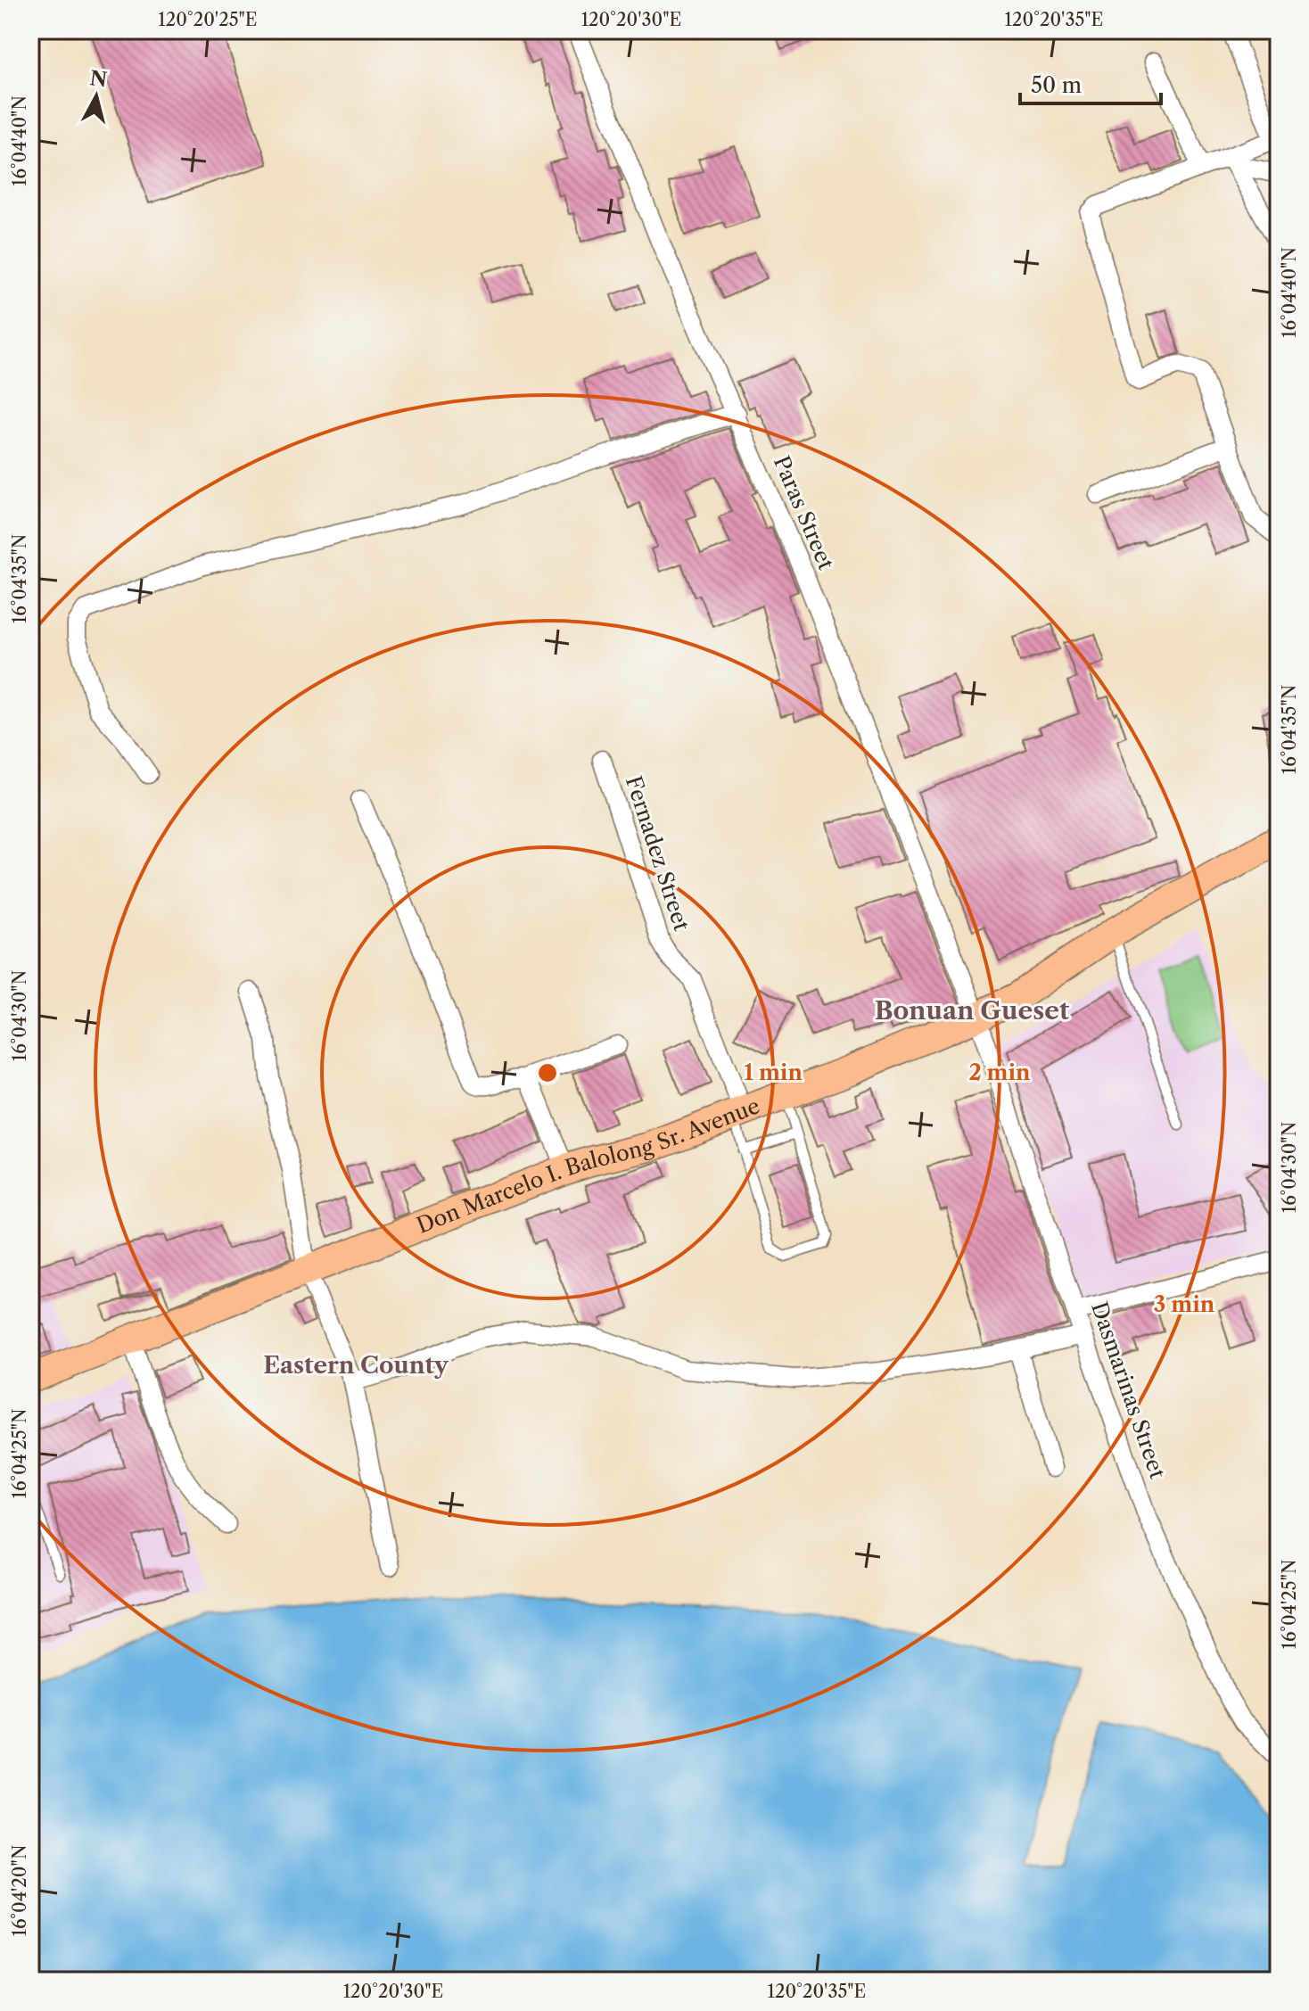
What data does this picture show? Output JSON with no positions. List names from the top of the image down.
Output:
{
  "streets": {
    "main road": ["Don Marcelo I. Balolong Sr. Avenue"],
    "street": ["Paras Street", "Fernadez Street", "Dasmarinas Street"]
  },
  "crossings": [
    ["Paras Street", "Don Marcelo I. Balolong Sr. Avenue"],
    ["Paras Street", "Dasmarinas Street"],
    ["Fernadez Street", "Don Marcelo I. Balolong Sr. Avenue"],
    ["Don Marcelo I. Balolong Sr. Avenue", "Dasmarinas Street"]
  ],
  "districts": ["Bonuan Gueset", "Eastern County"],
  "scale_bar": "50 m",
  "north": "top",
  "coordinates": [
    "120°20'25\"E",
    "120°20'30\"E",
    "120°20'35\"E",
    "16°04'40\"N",
    "16°04'35\"N",
    "16°04'30\"N",
    "16°04'25\"N",
    "16°04'20\"N"
  ],
  "rings": ["1 min", "2 min", "3 min"]
}
